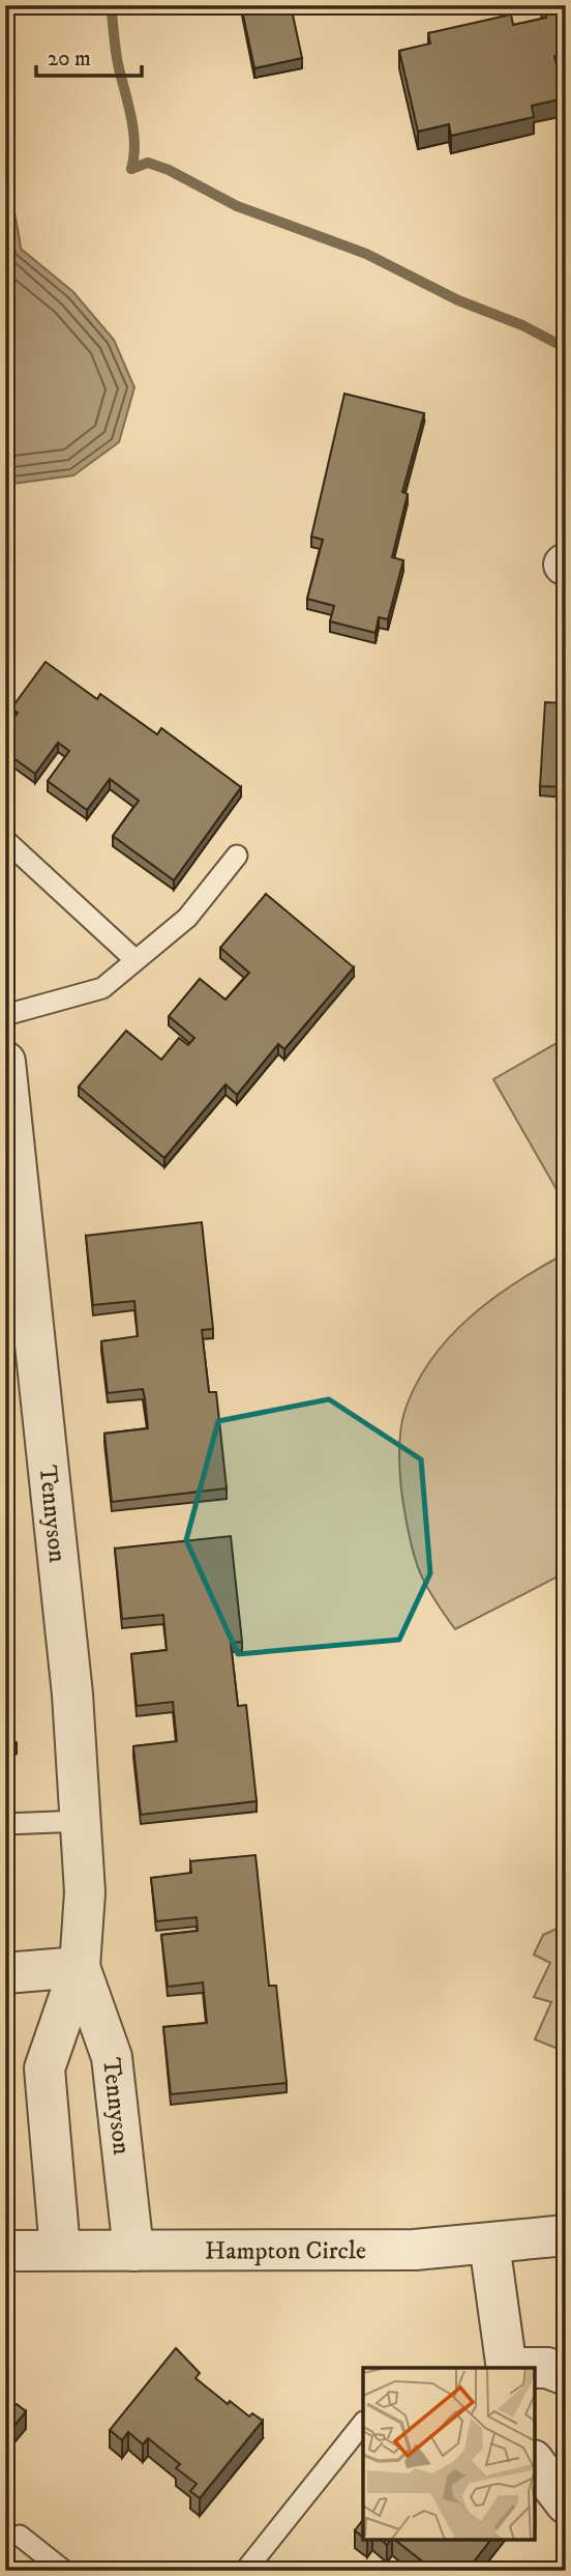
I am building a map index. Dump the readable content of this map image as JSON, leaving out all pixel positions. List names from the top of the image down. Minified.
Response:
{"streets":{"street":["Tennyson","Hampton Circle"]},"crossings":[["Tennyson","Hampton Circle"]],"scale_bar":"20 m"}
